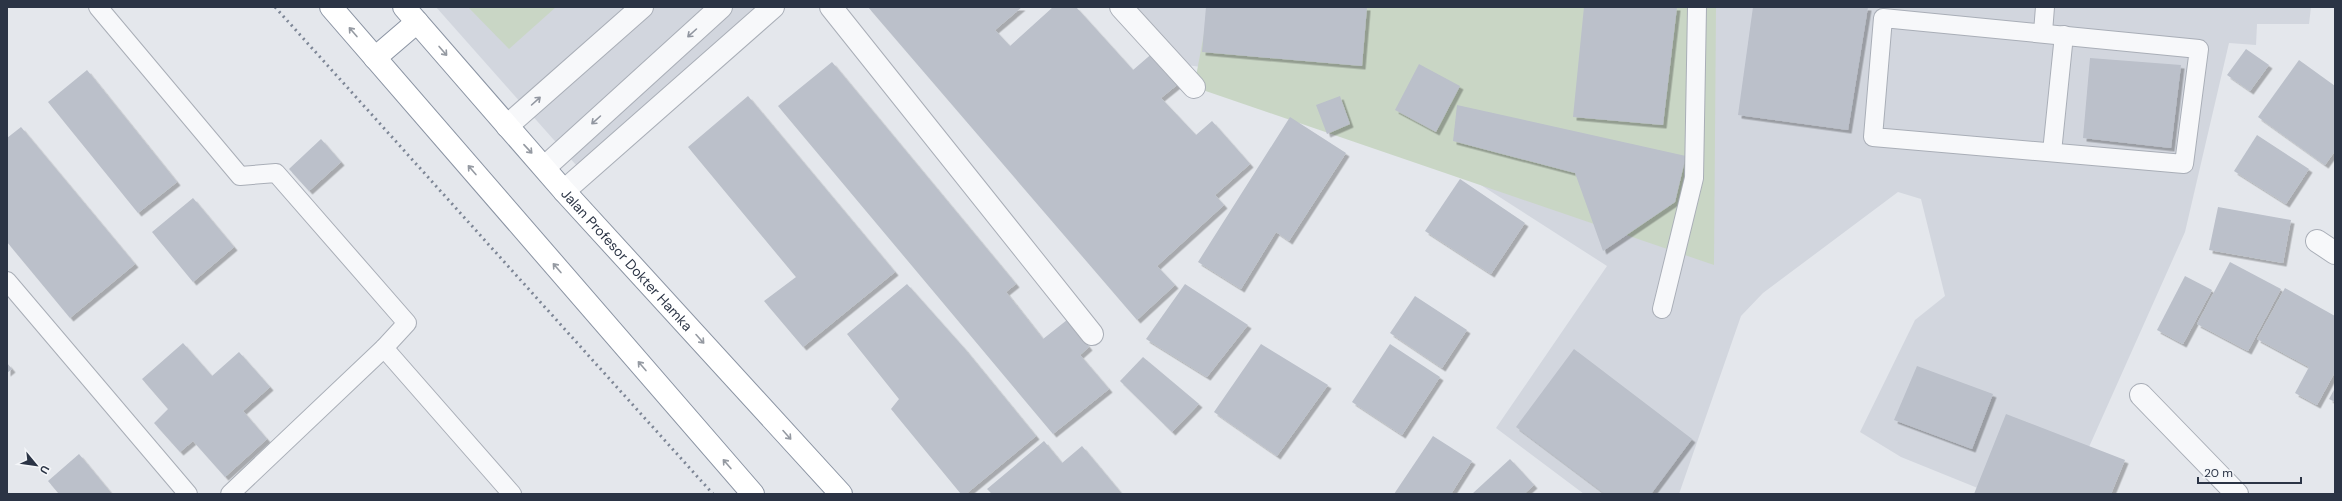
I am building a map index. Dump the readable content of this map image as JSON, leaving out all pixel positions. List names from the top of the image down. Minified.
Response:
{"streets":{"highway":["Jalan Profesor Dokter Hamka"]},"scale_bar":"20 m","north":"bottom right"}
